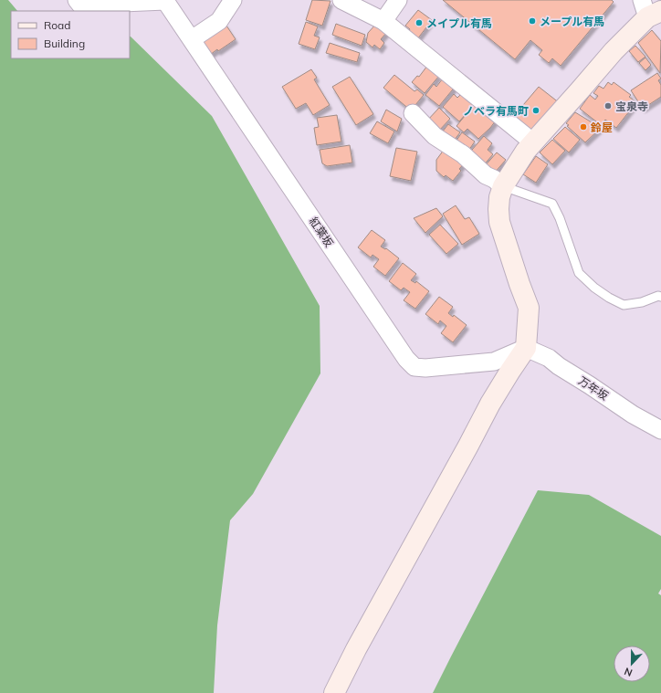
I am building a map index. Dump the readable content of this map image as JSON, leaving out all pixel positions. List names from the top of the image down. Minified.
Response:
{"streets":{"street":["紅葉坂","万年坂"]},"crossings":[["紅葉坂","万年坂"]],"places":["メープル有馬","メイプル有馬","宝泉寺","ノベラ有馬町","鈴屋"],"legend":["Road","Building"],"north":"bottom"}
